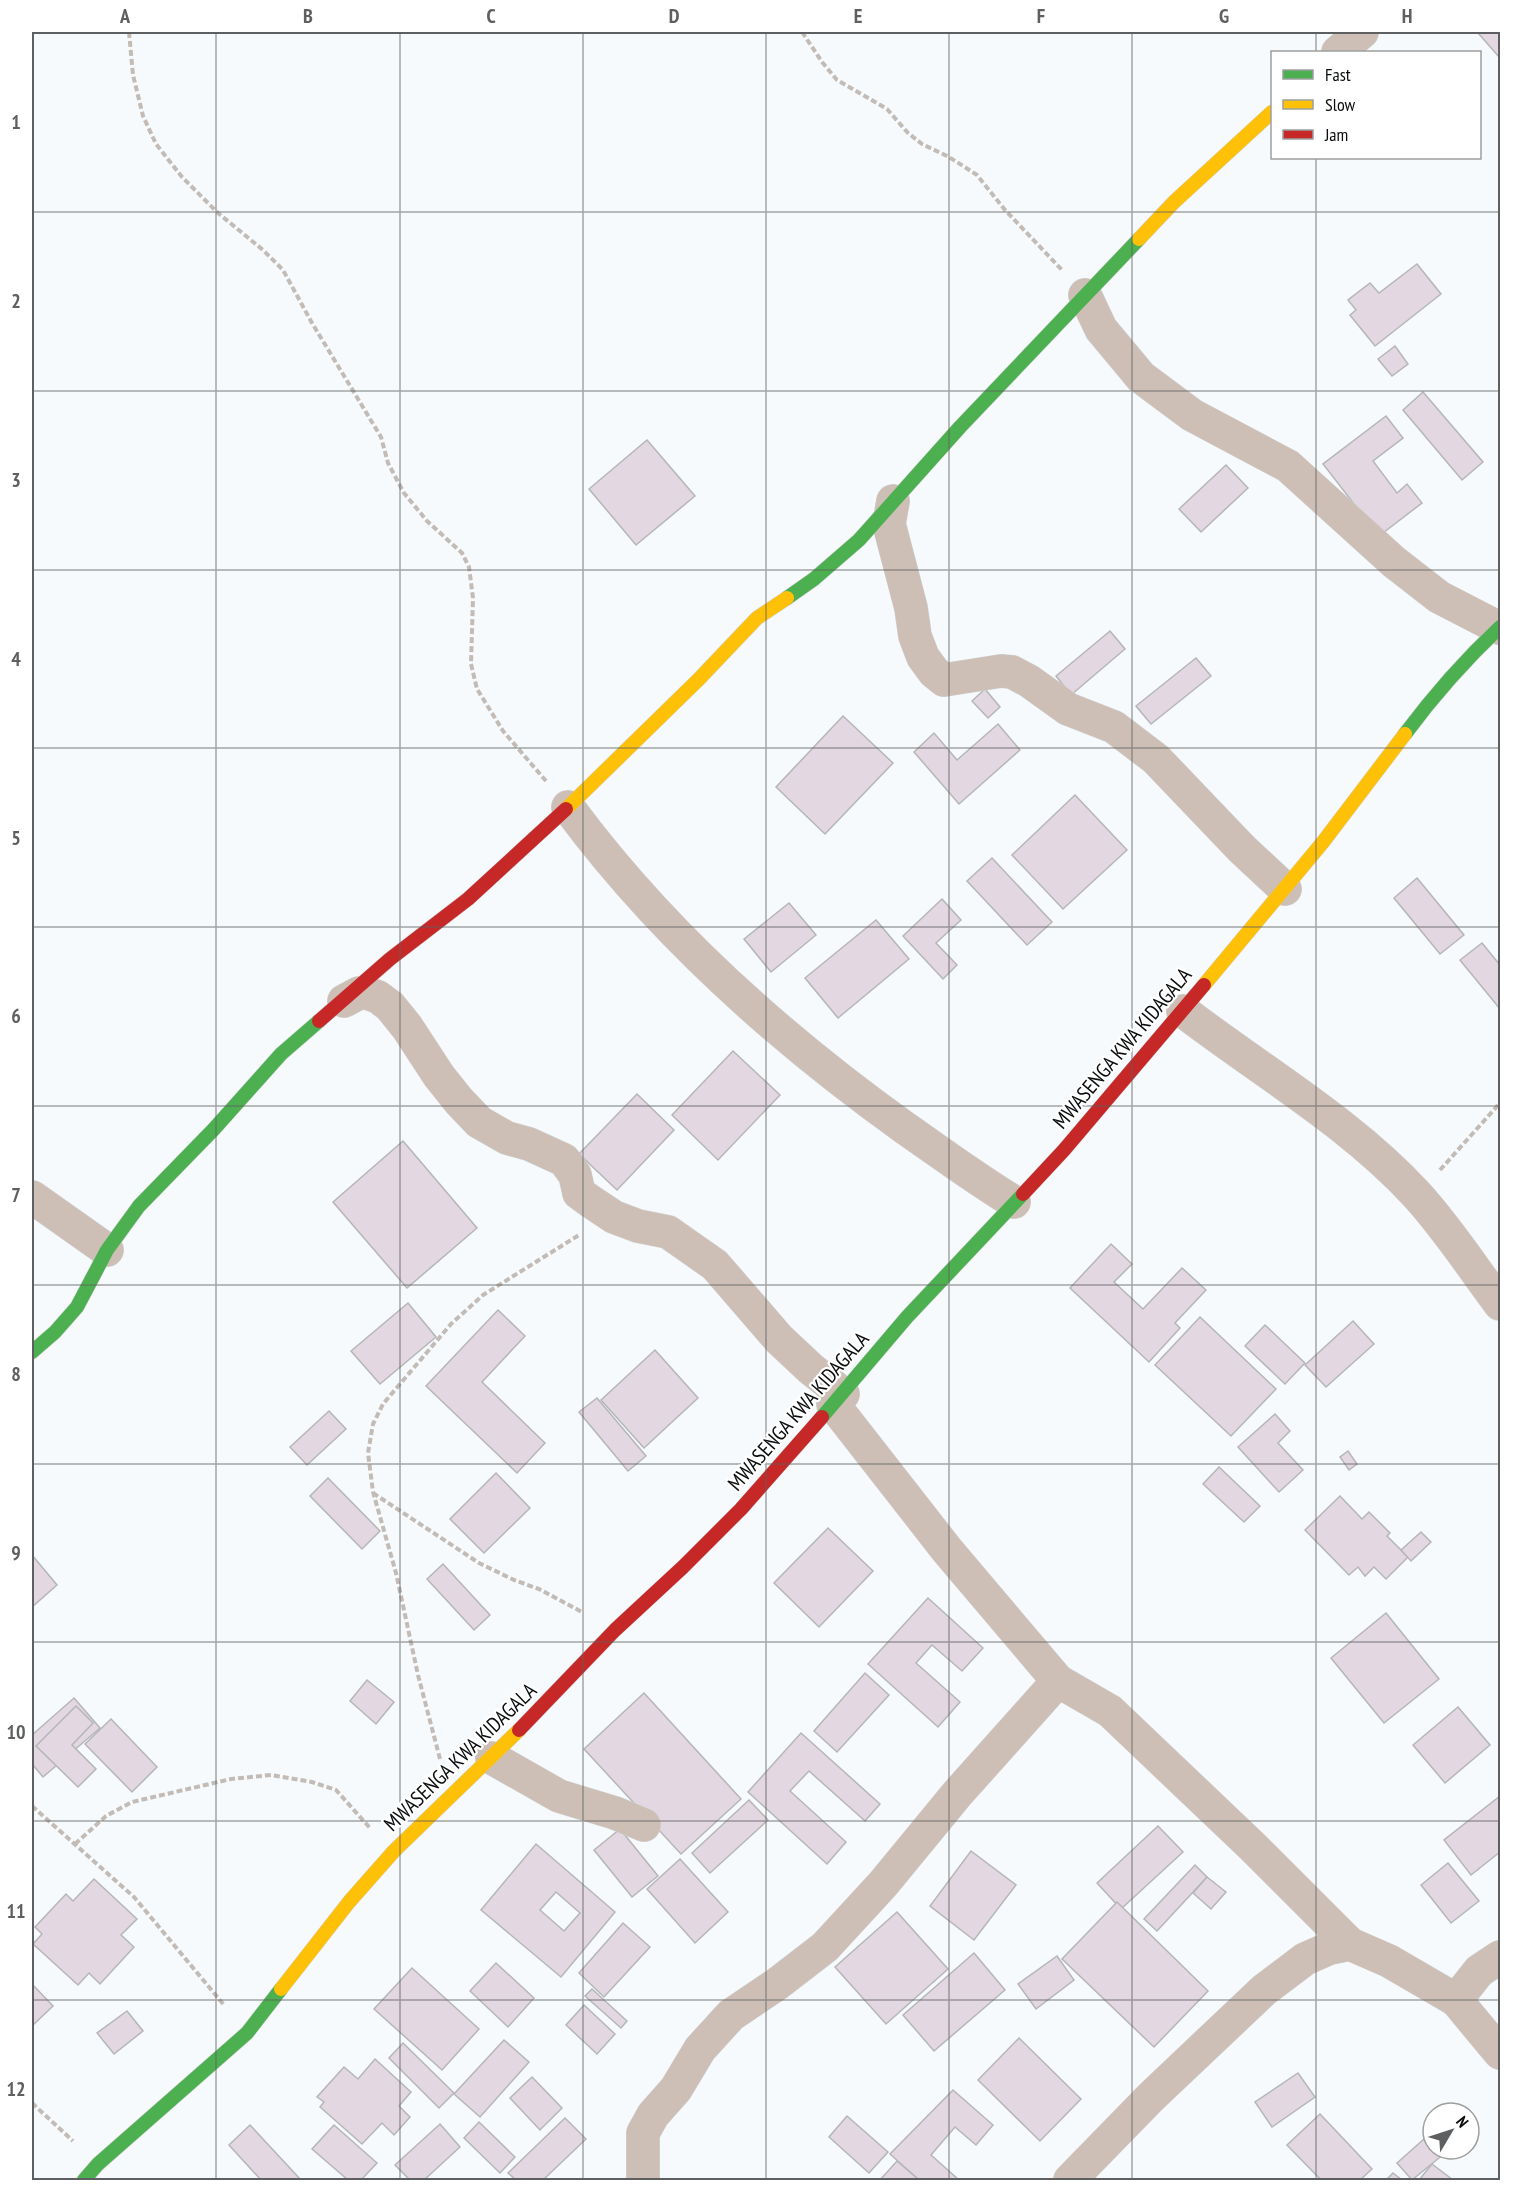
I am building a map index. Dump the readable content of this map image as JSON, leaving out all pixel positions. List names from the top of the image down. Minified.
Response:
{"streets":{"street":["MWASENGA KWA KIDAGALA"]},"legend":["Fast","Slow","Jam"],"north":"top right","grid":{"columns":["A","B","C","D","E","F","G","H"],"rows":["1","2","3","4","5","6","7","8","9","10","11","12"]}}
